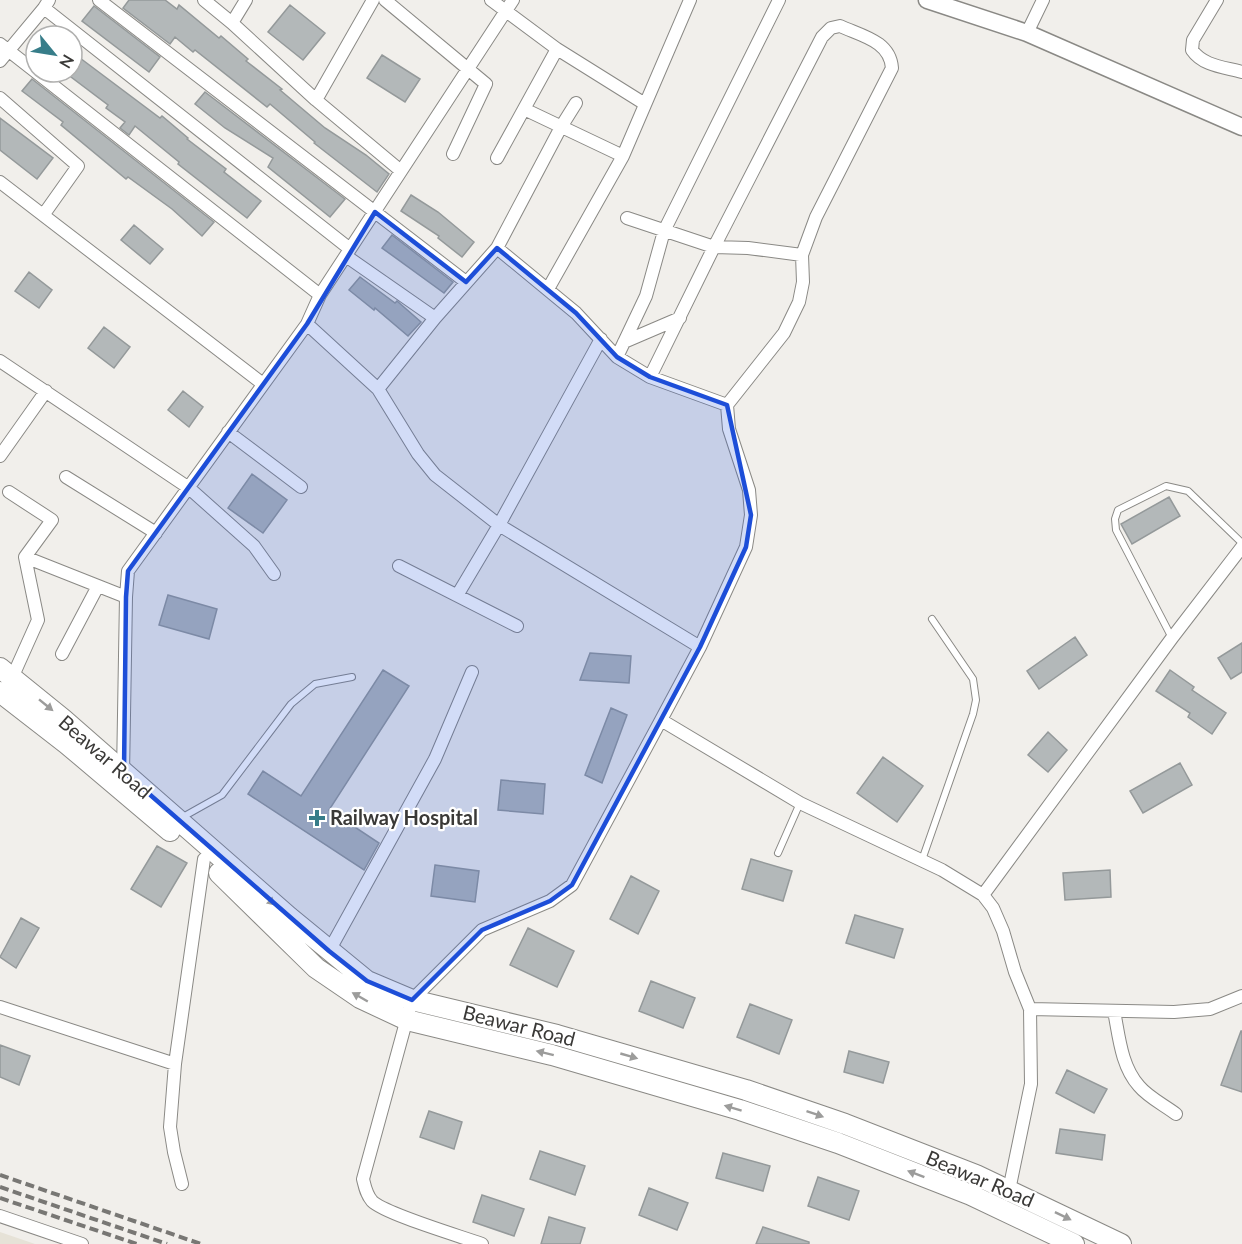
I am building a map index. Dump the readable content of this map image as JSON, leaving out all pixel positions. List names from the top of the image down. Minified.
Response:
{"streets":{"main road":["Beawar Road"]},"places":{"health":["Railway Hospital"]},"north":"bottom right"}
